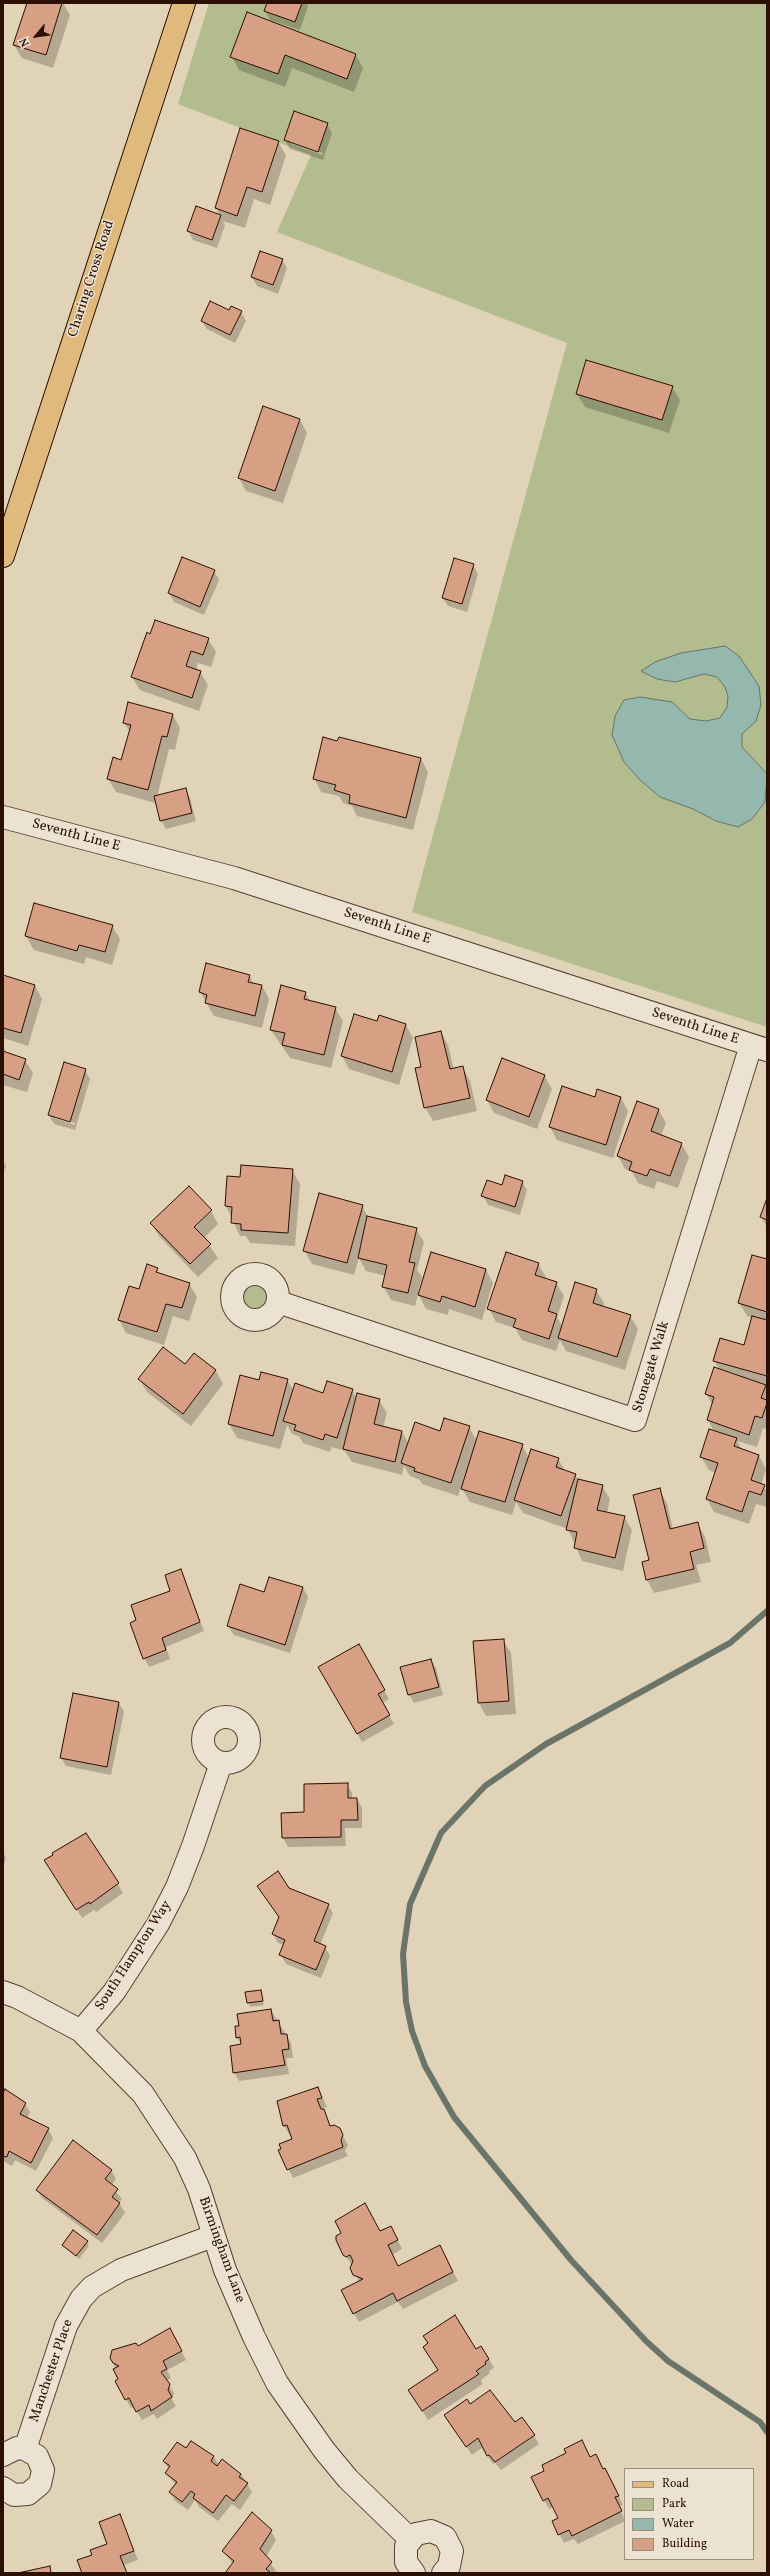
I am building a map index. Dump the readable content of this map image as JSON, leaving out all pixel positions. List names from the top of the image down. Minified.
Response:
{"streets":{"main road":["Charing Cross Road"],"street":["Seventh Line E","Stonegate Walk","South Hampton Way","Birmingham Lane","Manchester Place"]},"crossings":[["Seventh Line E","Stonegate Walk"],["South Hampton Way","Birmingham Lane"],["Birmingham Lane","Manchester Place"]],"legend":["Road","Park","Water","Building"],"north":"bottom left"}
